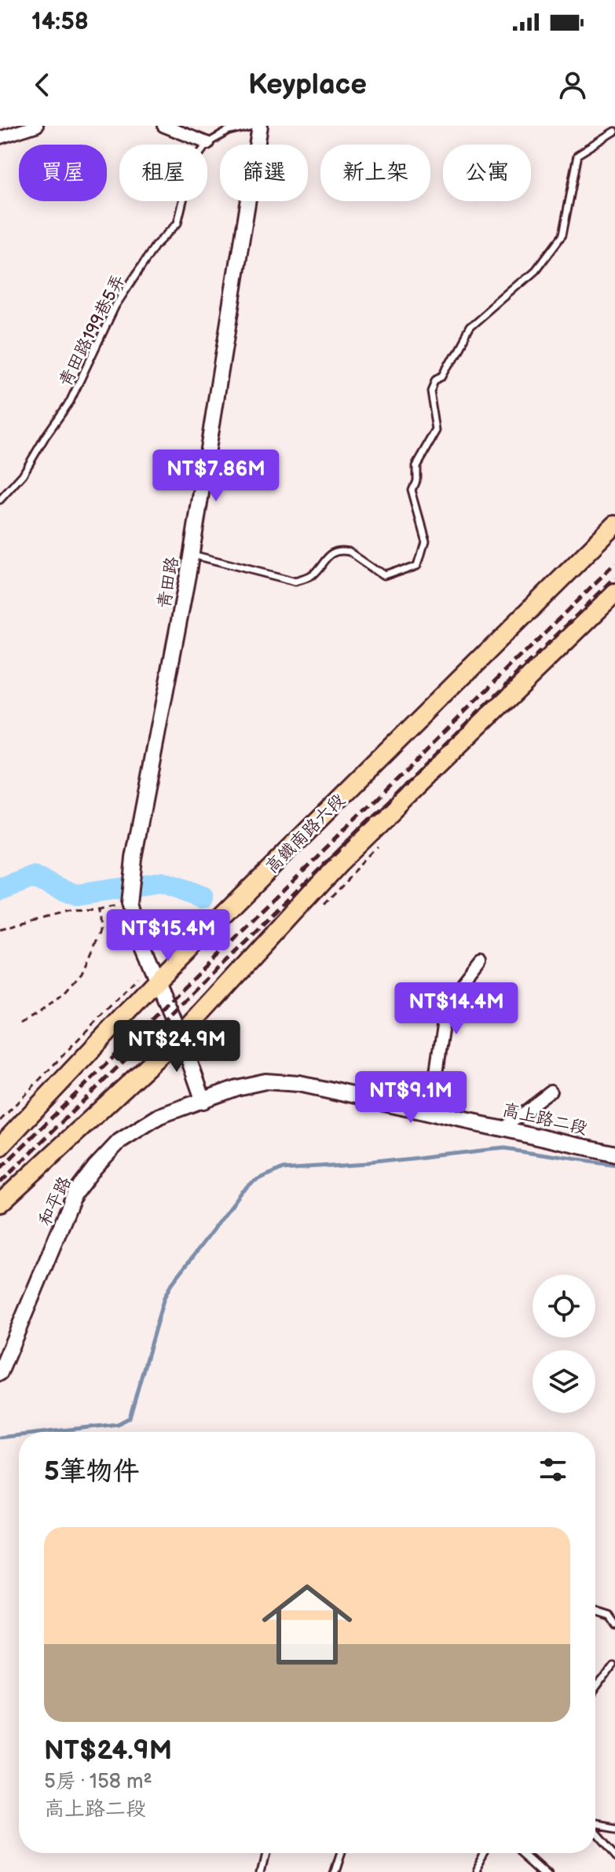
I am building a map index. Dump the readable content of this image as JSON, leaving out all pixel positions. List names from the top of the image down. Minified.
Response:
{"streets":{"main road":["高鐵南路六段"],"street":["青田路","高上路二段","和平路"],"lane":["青田路199巷5弄"]},"crossings":[["青田路","高鐵南路六段"],["高上路二段","和平路"]],"page":{"status":"14:58","header":"Keyplace","chip":["買屋","租屋","篩選","新上架","公寓"],"price":["NT$7.86M","NT$15.4M","NT$14.4M","NT$24.9M","NT$9.1M"],"heading":"5筆物件","list":[{"name":"NT$24.9M","note":"5房 · 158 m² · 高上路二段"}]}}
